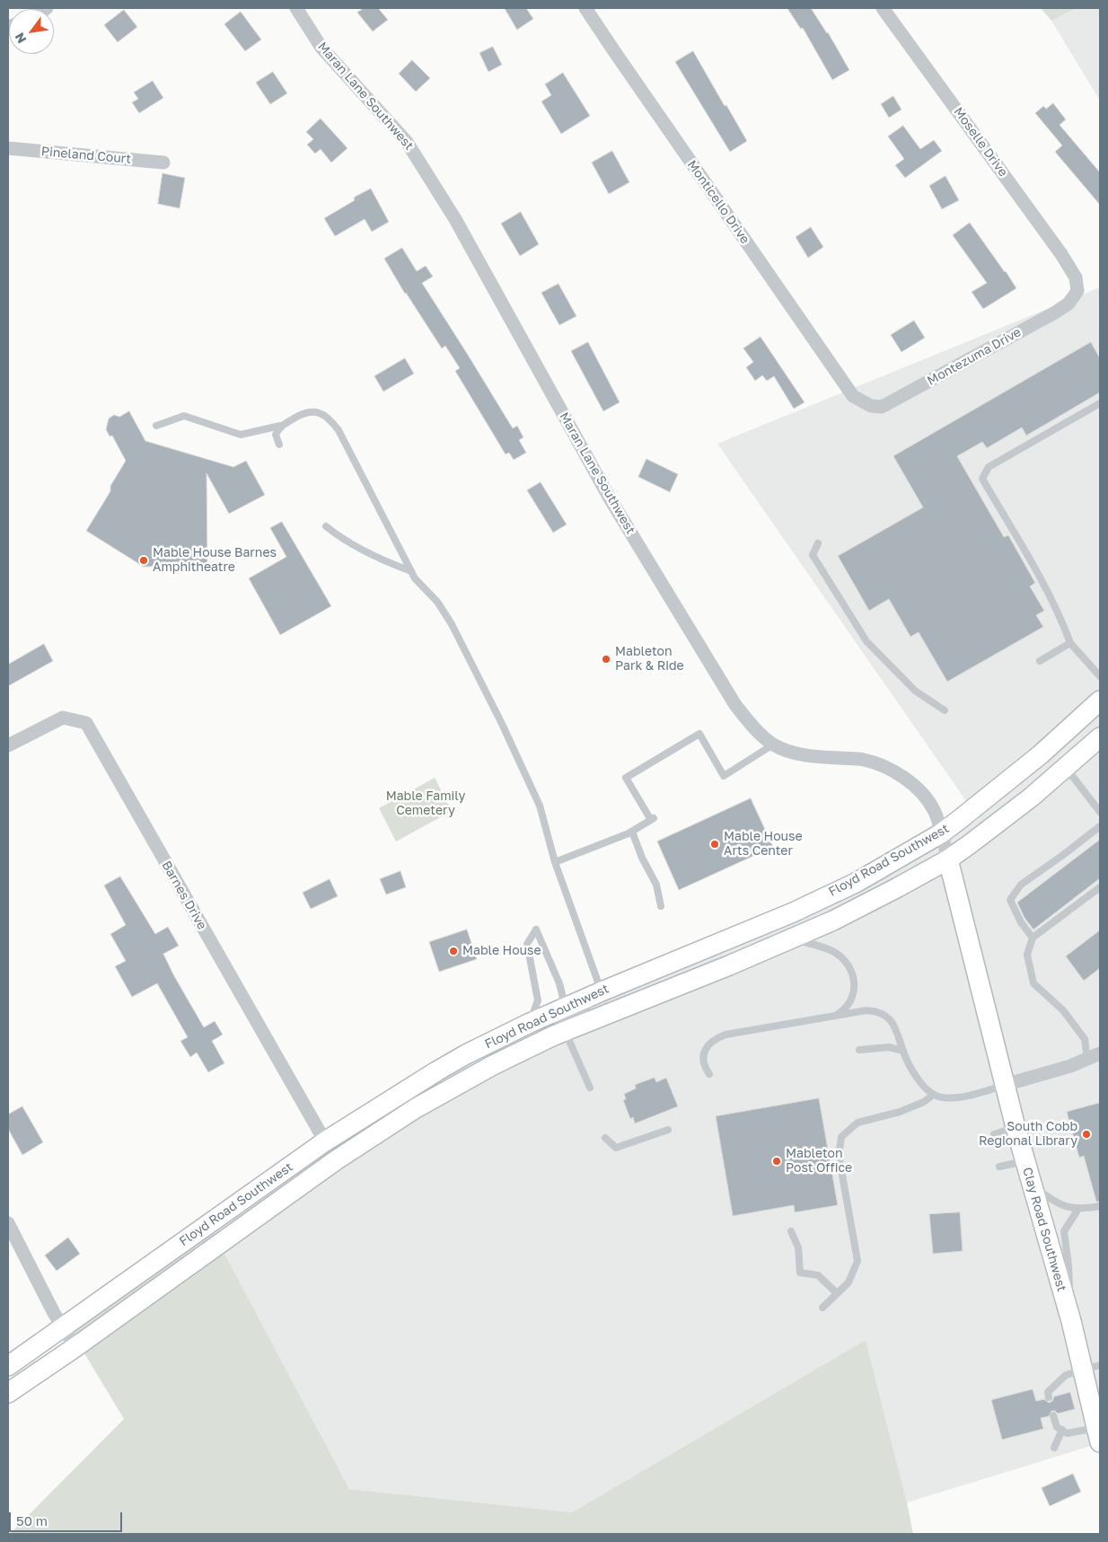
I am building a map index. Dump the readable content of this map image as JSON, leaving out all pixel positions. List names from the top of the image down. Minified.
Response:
{"streets":{"main road":["Floyd Road Southwest","Clay Road Southwest"],"street":["Maran Lane Southwest","Moselle Drive","Pineland Court","Monticello Drive","Montezuma Drive","Barnes Drive"]},"crossings":[["Maran Lane Southwest","Floyd Road Southwest"],["Maran Lane Southwest","Clay Road Southwest"],["Moselle Drive","Montezuma Drive"],["Monticello Drive","Montezuma Drive"],["Floyd Road Southwest","Barnes Drive"],["Floyd Road Southwest","Clay Road Southwest"]],"parks":["Mable Family Cemetery"],"places":["Mable House Barnes Amphitheatre","Mableton Park & Ride","Mable House Arts Center","Mable House","South Cobb Regional Library","Mableton Post Office"],"scale_bar":"50 m","north":"bottom left"}
